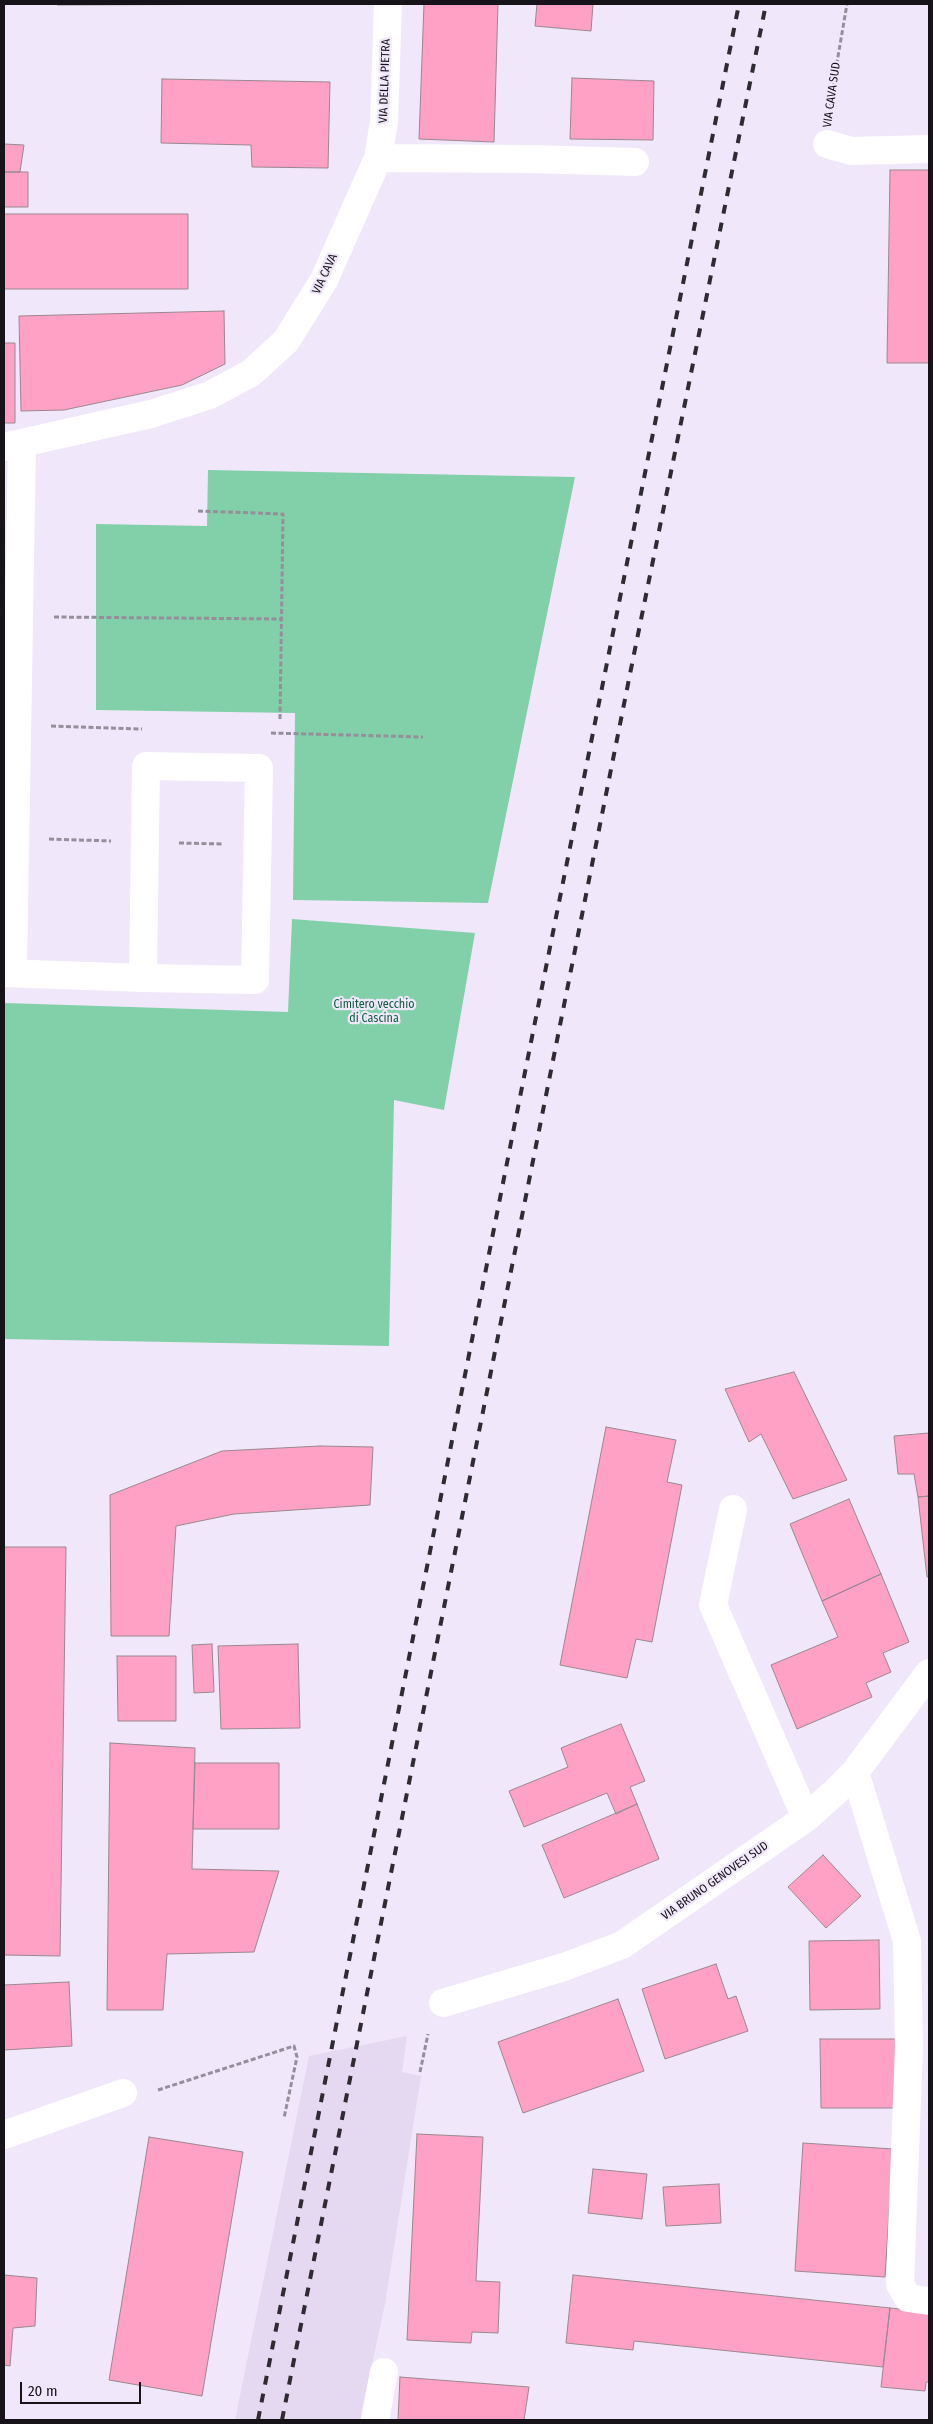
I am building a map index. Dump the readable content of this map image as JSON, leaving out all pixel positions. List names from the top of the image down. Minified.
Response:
{"streets":{"street":["VIA DELLA PIETRA","VIA CAVA SUD","VIA CAVA","VIA BRUNO GENOVESI SUD"]},"crossings":[["VIA DELLA PIETRA","VIA CAVA"]],"parks":["Cimitero vecchio di Cascina"],"scale_bar":"20 m"}
